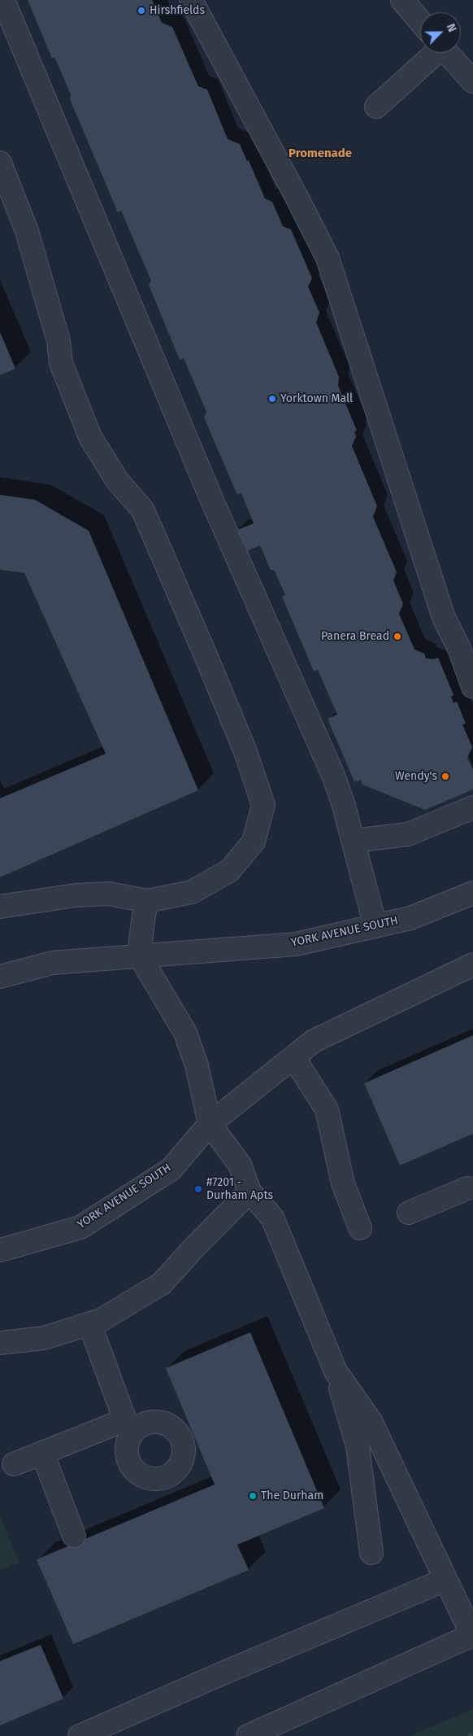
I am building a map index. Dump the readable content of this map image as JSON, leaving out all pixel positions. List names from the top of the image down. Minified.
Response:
{"streets":{"street":["YORK AVENUE SOUTH"]},"districts":["Promenade"],"places":["Hirshfields","Yorktown Mall","Panera Bread","Wendy's","#7201 - Durham Apts","The Durham"],"north":"top right"}
